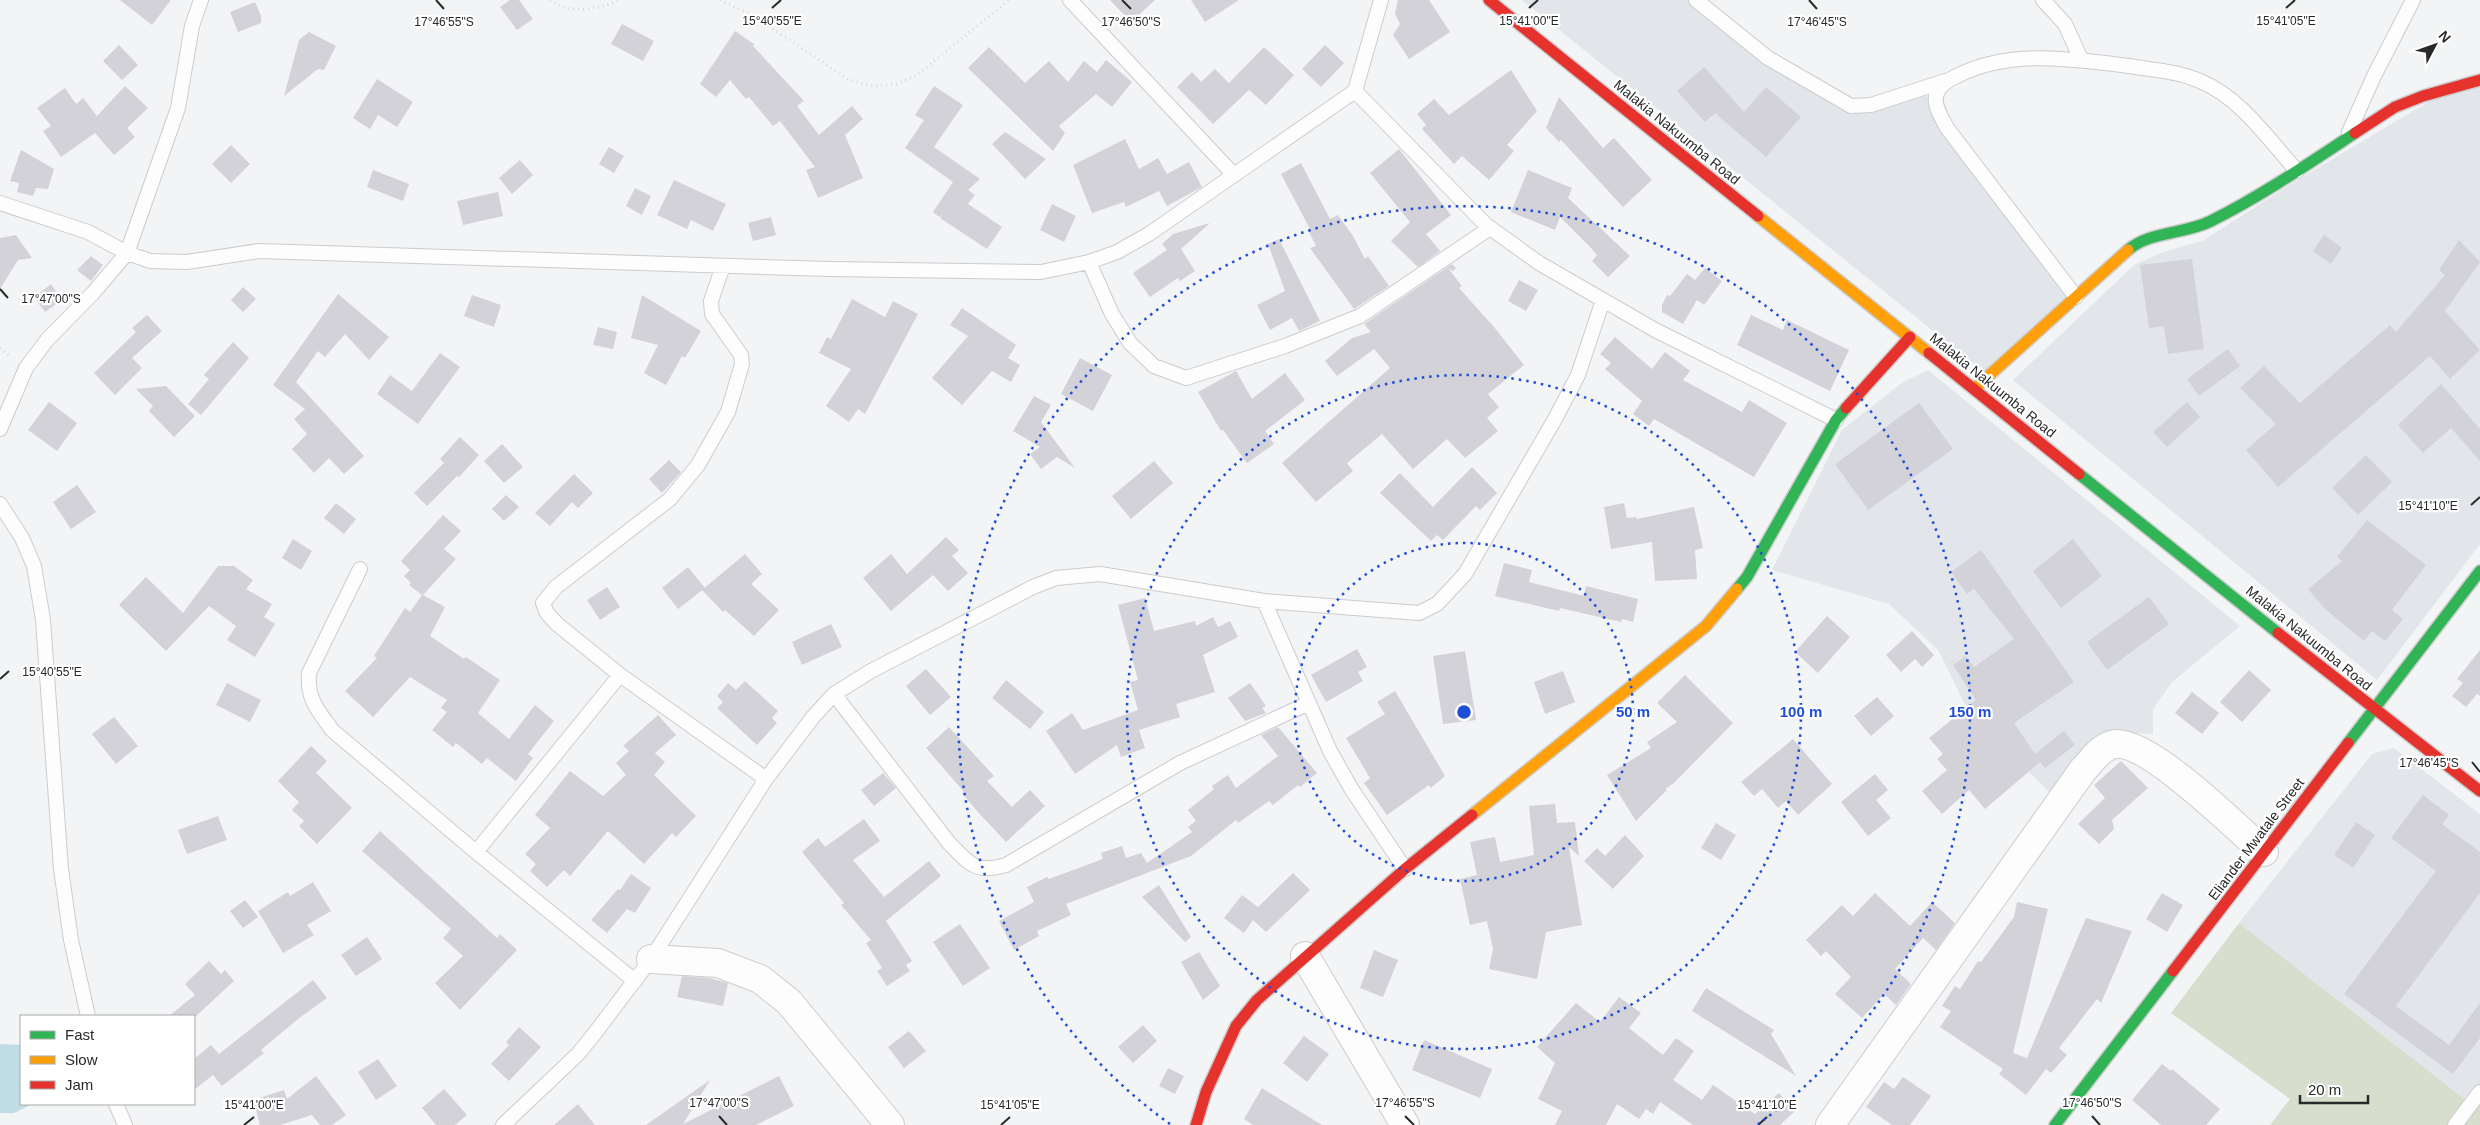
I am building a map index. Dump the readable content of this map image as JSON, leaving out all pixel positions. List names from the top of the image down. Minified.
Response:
{"streets":{"street":["Malakia Nakuumba Road","Eliander Mwatale Street"]},"crossings":[["Malakia Nakuumba Road","Eliander Mwatale Street"]],"legend":["Fast","Slow","Jam"],"scale_bar":"20 m","north":"top right","coordinates":["15°40'55\"E","15°41'00\"E","15°41'05\"E","17°46'45\"S","17°46'55\"S","17°46'50\"S","17°47'00\"S","15°41'10\"E"],"rings":["50 m","100 m","150 m"]}
